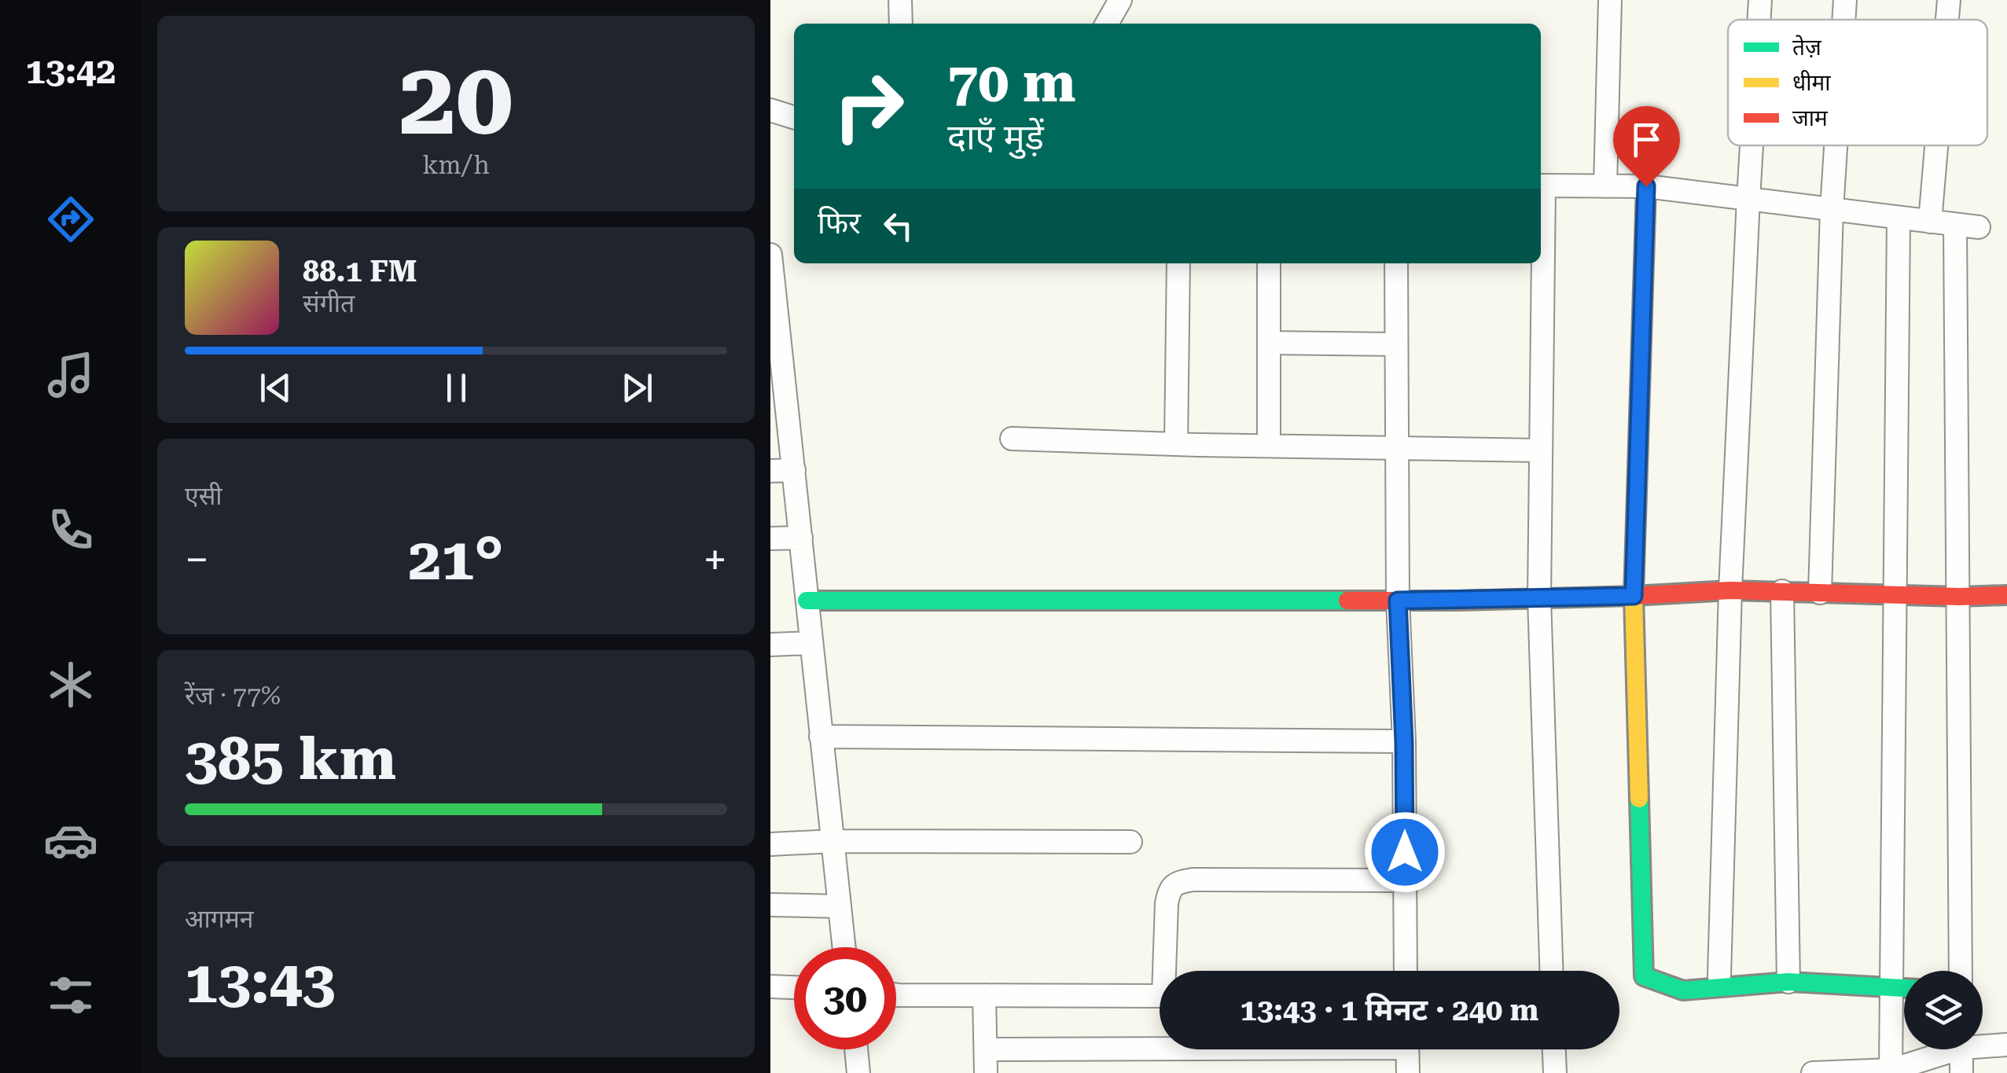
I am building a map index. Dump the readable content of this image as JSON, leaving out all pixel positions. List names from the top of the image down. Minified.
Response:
{"legend":["तेज़","धीमा","जाम"],"page":{"tabs":"13:42","tile":[["20","km/h"],"एसी",["रेंज · 77%","385 km"],["आगमन","13:43"]],"turn":["70 m","दाएँ मुड़ें"],"then":"फिर","song":["88.1 FM","संगीत"],"heat":["−","21°","+"],"limit":"30","trip":"13:43 · 1 मिनट · 240 m"}}
